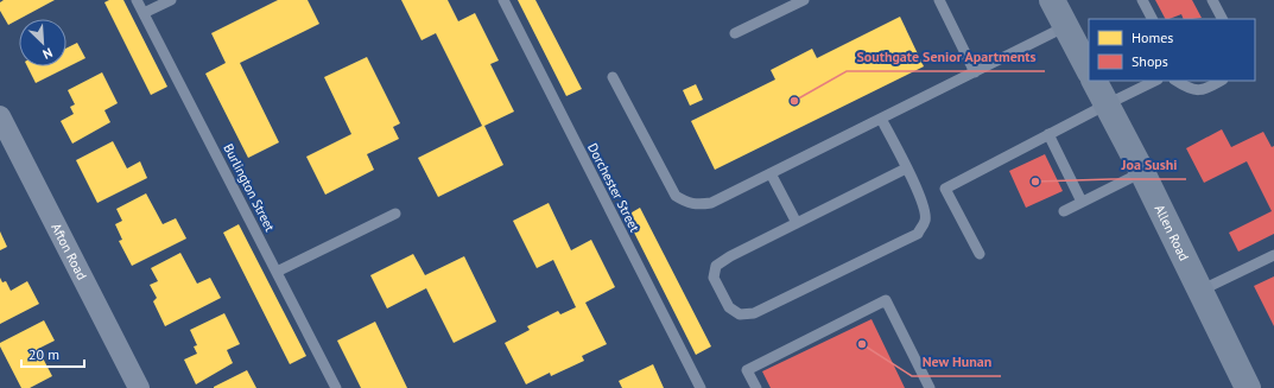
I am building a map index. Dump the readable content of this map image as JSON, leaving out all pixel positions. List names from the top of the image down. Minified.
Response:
{"streets":{"main road":["Allen Road"],"street":["Afton Road"],"lane":["Burlington Street","Dorchester Street"]},"places":["Southgate Senior Apartments","Joa Sushi","New Hunan"],"legend":["Homes","Shops"],"scale_bar":"20 m","north":"bottom right"}
